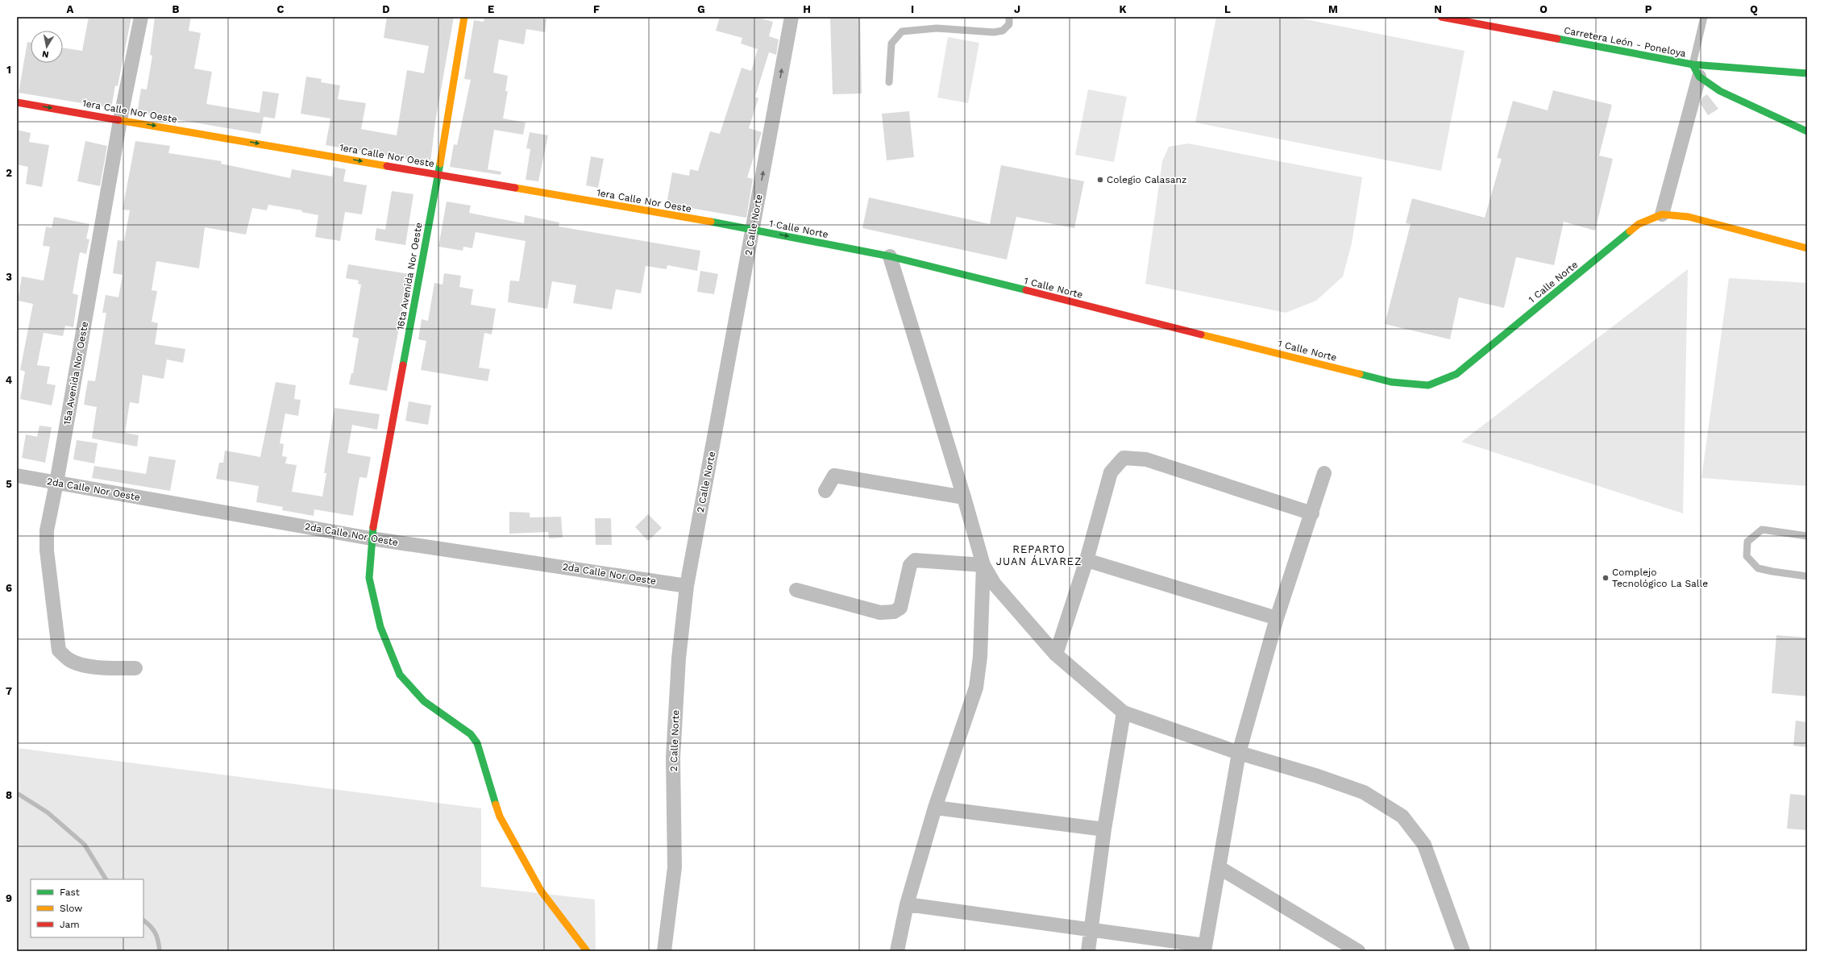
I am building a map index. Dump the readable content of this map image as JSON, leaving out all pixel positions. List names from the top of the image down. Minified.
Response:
{"streets":{"street":["Carretera León - Poneloya","1era Calle Nor Oeste","2 Calle Norte","1 Calle Norte","16ta Avenida Nor Oeste","15a Avenida Nor Oeste","2da Calle Nor Oeste"]},"crossings":[["1era Calle Nor Oeste","2 Calle Norte"],["1era Calle Nor Oeste","1 Calle Norte"],["1era Calle Nor Oeste","16ta Avenida Nor Oeste"],["1era Calle Nor Oeste","15a Avenida Nor Oeste"],["2 Calle Norte","1 Calle Norte"],["2 Calle Norte","2da Calle Nor Oeste"],["16ta Avenida Nor Oeste","2da Calle Nor Oeste"],["15a Avenida Nor Oeste","2da Calle Nor Oeste"]],"one_way":["1era Calle Nor Oeste"],"districts":["REPARTO JUAN ÁLVAREZ"],"places":["Colegio Calasanz","Complejo Tecnológico La Salle"],"legend":["Fast","Slow","Jam"],"north":"bottom","grid":{"columns":["A","B","C","D","E","F","G","H","I","J","K","L","M","N","O","P","Q"],"rows":["1","2","3","4","5","6","7","8","9"]}}
